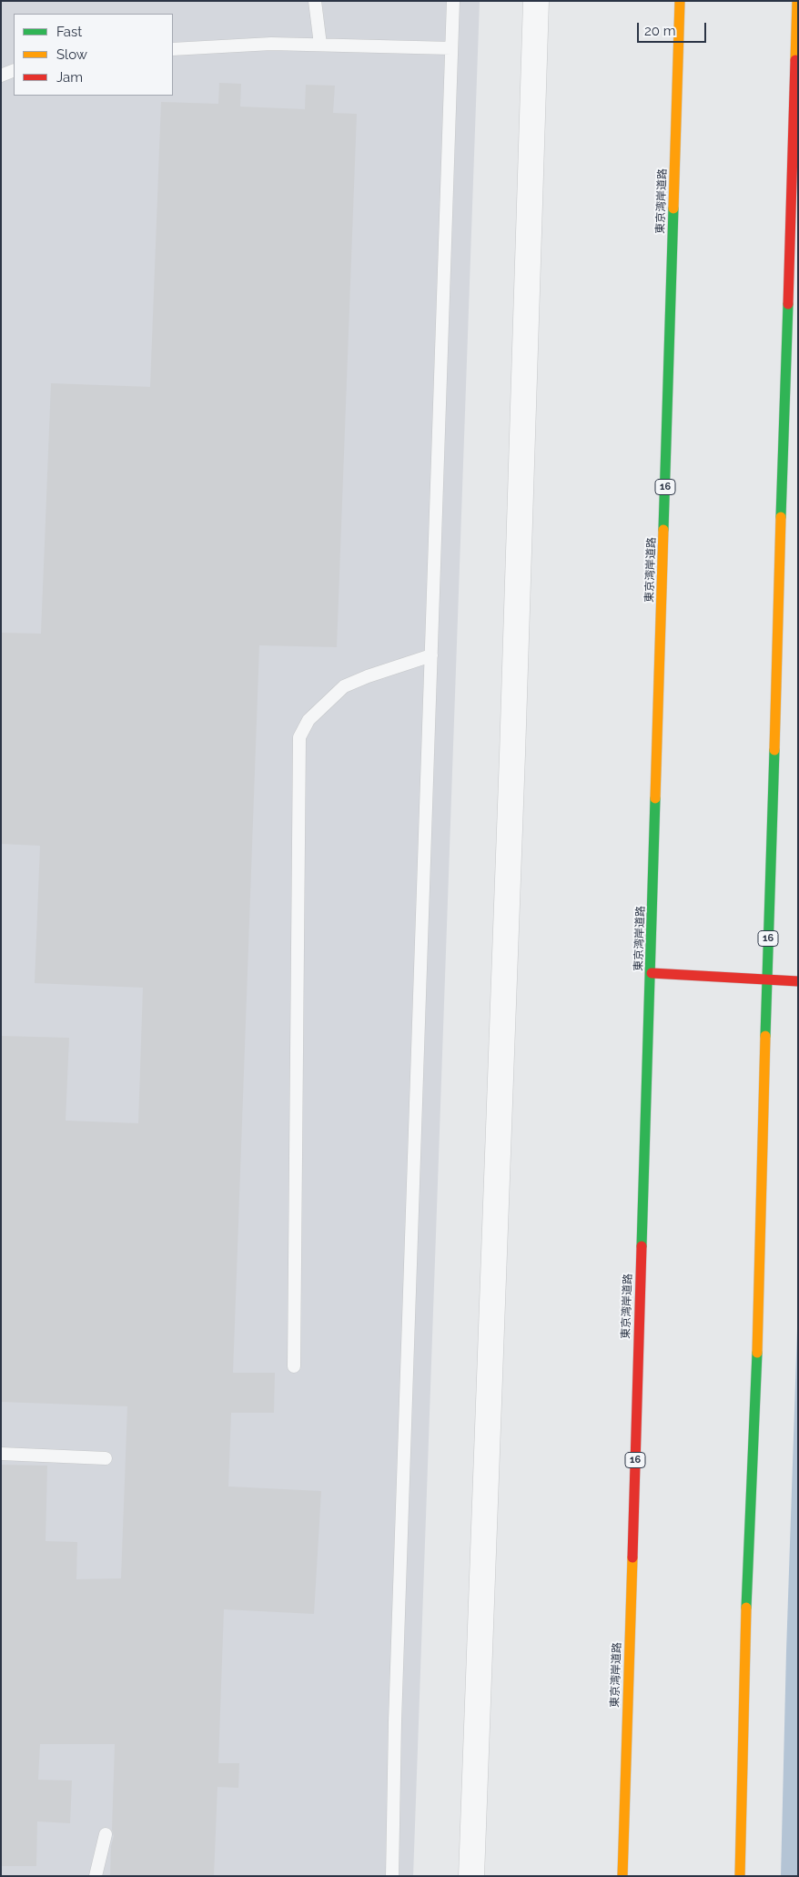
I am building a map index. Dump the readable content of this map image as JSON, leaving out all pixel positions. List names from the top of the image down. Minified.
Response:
{"streets":{"main road":["東京湾岸道路","16"]},"legend":["Fast","Slow","Jam"],"scale_bar":"20 m"}
